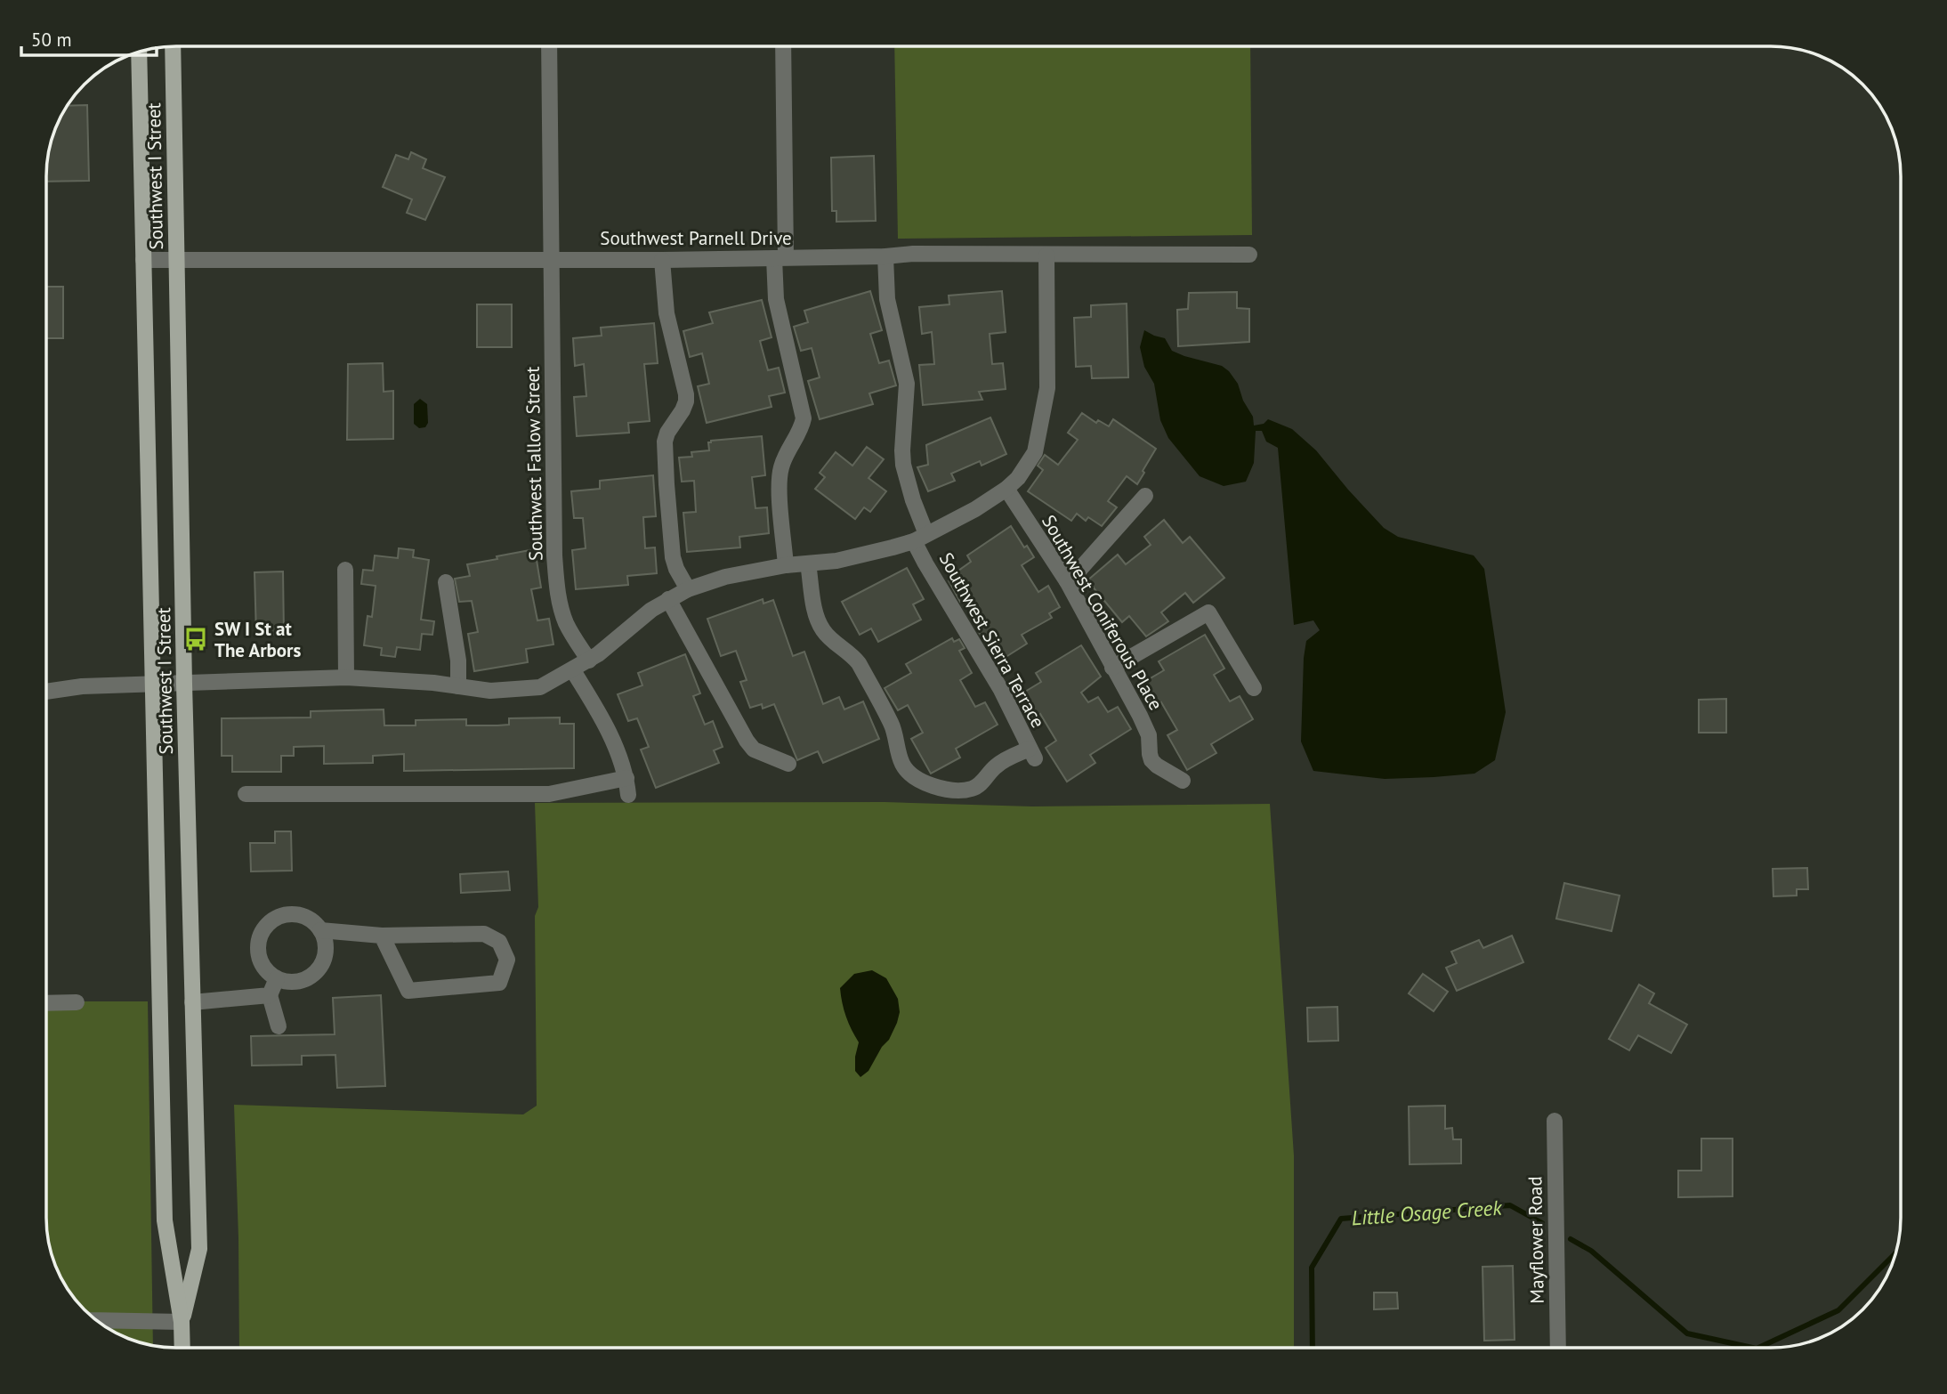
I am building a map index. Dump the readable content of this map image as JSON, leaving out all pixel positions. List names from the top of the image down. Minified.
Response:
{"streets":{"main road":["Southwest I Street"],"street":["Southwest Parnell Drive","Southwest Fallow Street","Southwest Coniferous Place","Southwest Sierra Terrace","Mayflower Road"]},"crossings":[["Southwest I Street","Southwest Parnell Drive"],["Southwest Parnell Drive","Southwest Fallow Street"],["Southwest Parnell Drive","Southwest Sierra Terrace"]],"water":["Little Osage Creek"],"places":{"bus stop":["SW I St at The Arbors"]},"scale_bar":"50 m"}
